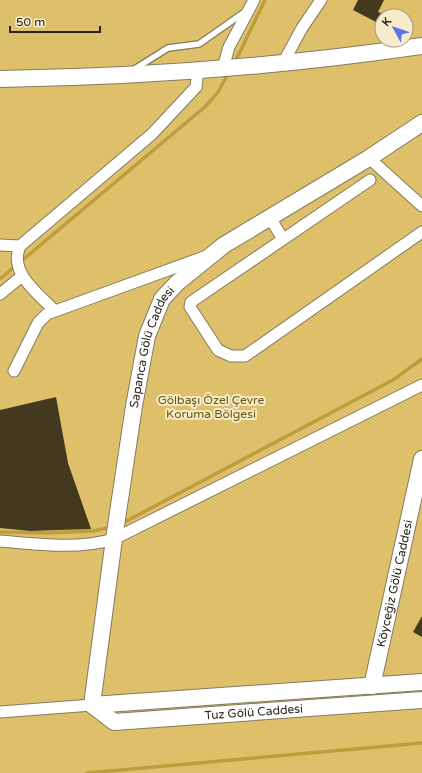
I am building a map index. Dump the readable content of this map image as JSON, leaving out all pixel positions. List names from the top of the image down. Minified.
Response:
{"streets":{"street":["Sapanca Gölü Caddesi","Köyceğiz Gölü Caddesi","Tuz Gölü Caddesi"]},"crossings":[["Sapanca Gölü Caddesi","Tuz Gölü Caddesi"],["Köyceğiz Gölü Caddesi","Tuz Gölü Caddesi"]],"parks":["Gölbaşı Özel Çevre Koruma Bölgesi"],"scale_bar":"50 m","north":"top left"}
